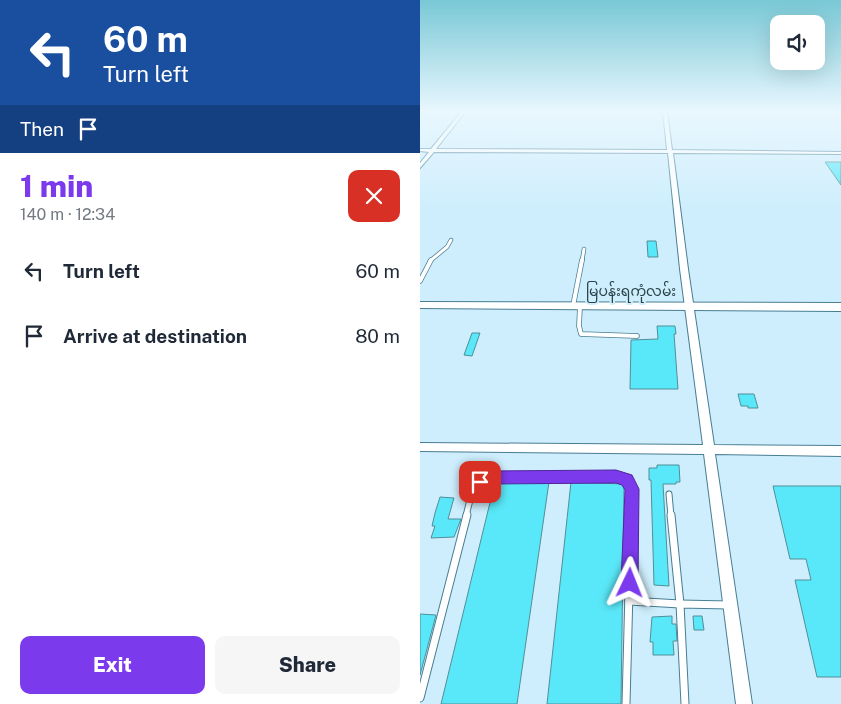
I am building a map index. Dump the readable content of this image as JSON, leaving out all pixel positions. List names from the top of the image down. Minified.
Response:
{"streets":{"street":["မြပန်းရကုံလမ်း"]},"page":{"turn":["60 m","Turn left"],"then":"Then","heading":["1 min","140 m · 12:34"],"list":[{"name":"Turn left","value":"60 m"},{"name":"Arrive at destination","value":"80 m"}],"buttons":["Exit","Share"]}}
